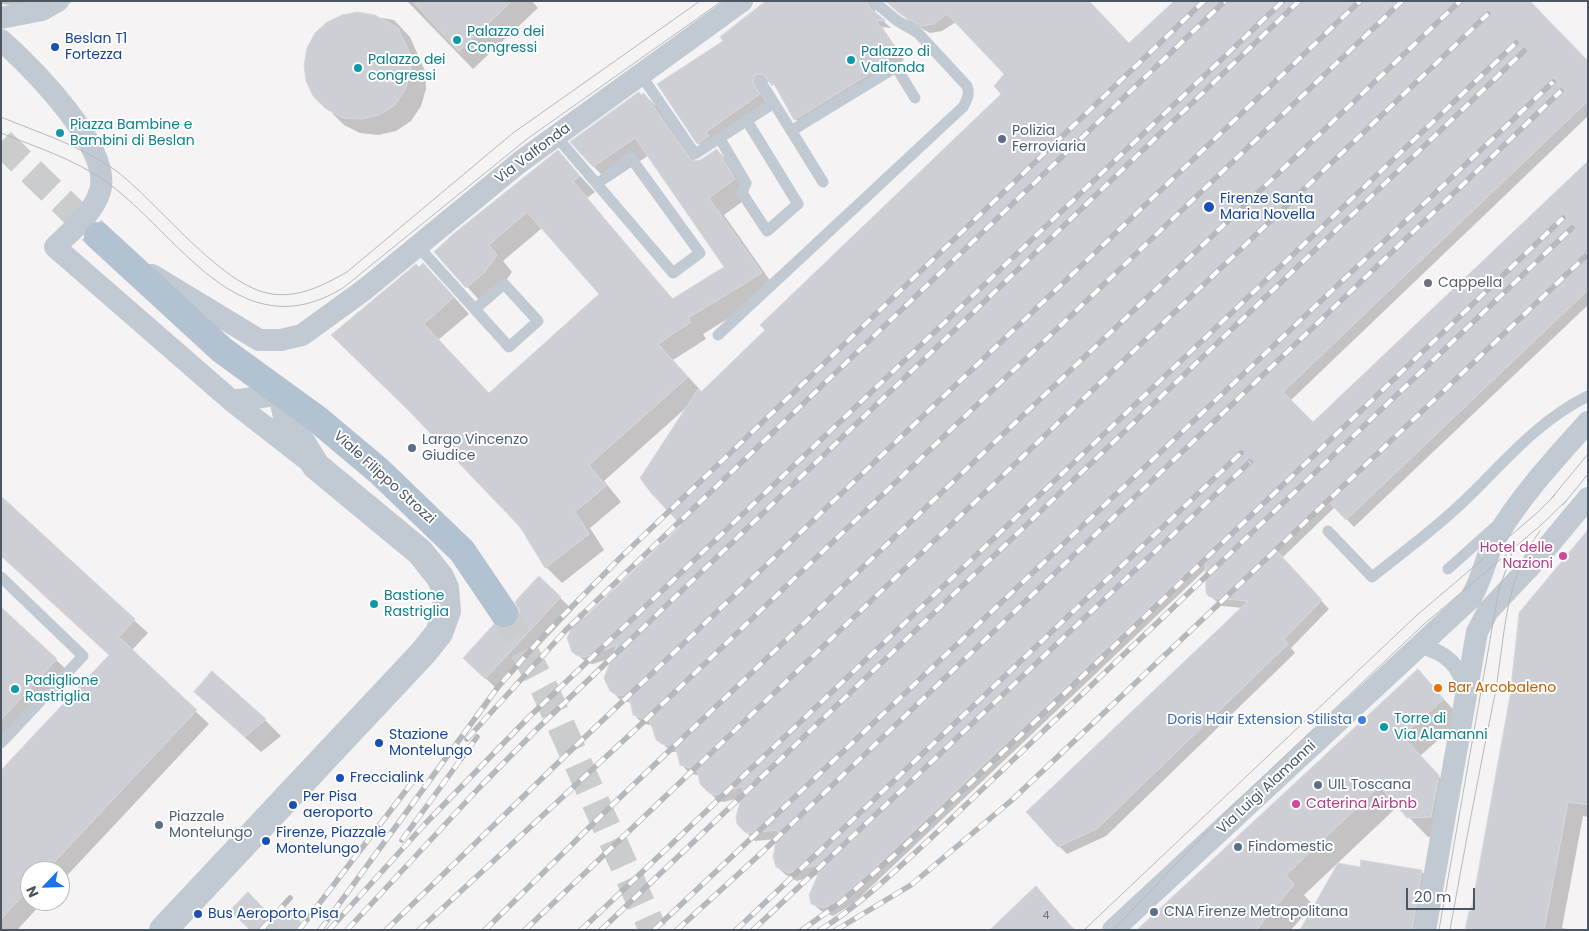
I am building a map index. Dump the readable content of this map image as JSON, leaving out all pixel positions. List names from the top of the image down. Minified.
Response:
{"streets":{"main road":["Viale Filippo Strozzi"],"street":["Via Valfonda","Via Luigi Alamanni"]},"crossings":[["Via Valfonda","Viale Filippo Strozzi"]],"places":["Palazzo dei Congressi","Beslan T1 Fortezza","Palazzo di Valfonda","Palazzo dei congressi","Piazza Bambine e Bambini di Beslan","Polizia Ferroviaria","Firenze Santa Maria Novella","Cappella","Largo Vincenzo Giudice","Hotel delle Nazioni","Bastione Rastriglia","Bar Arcobaleno","Padiglione Rastriglia","Doris Hair Extension Stilista","Torre di Via Alamanni","Stazione Montelungo","Freccialink","UIL Toscana","Caterina Airbnb","Per Pisa aeroporto","Piazzale Montelungo","Firenze, Piazzale Montelungo","Findomestic","CNA Firenze Metropolitana","Bus Aeroporto Pisa"],"house_numbers":["4"],"scale_bar":"20 m","north":"bottom left"}
